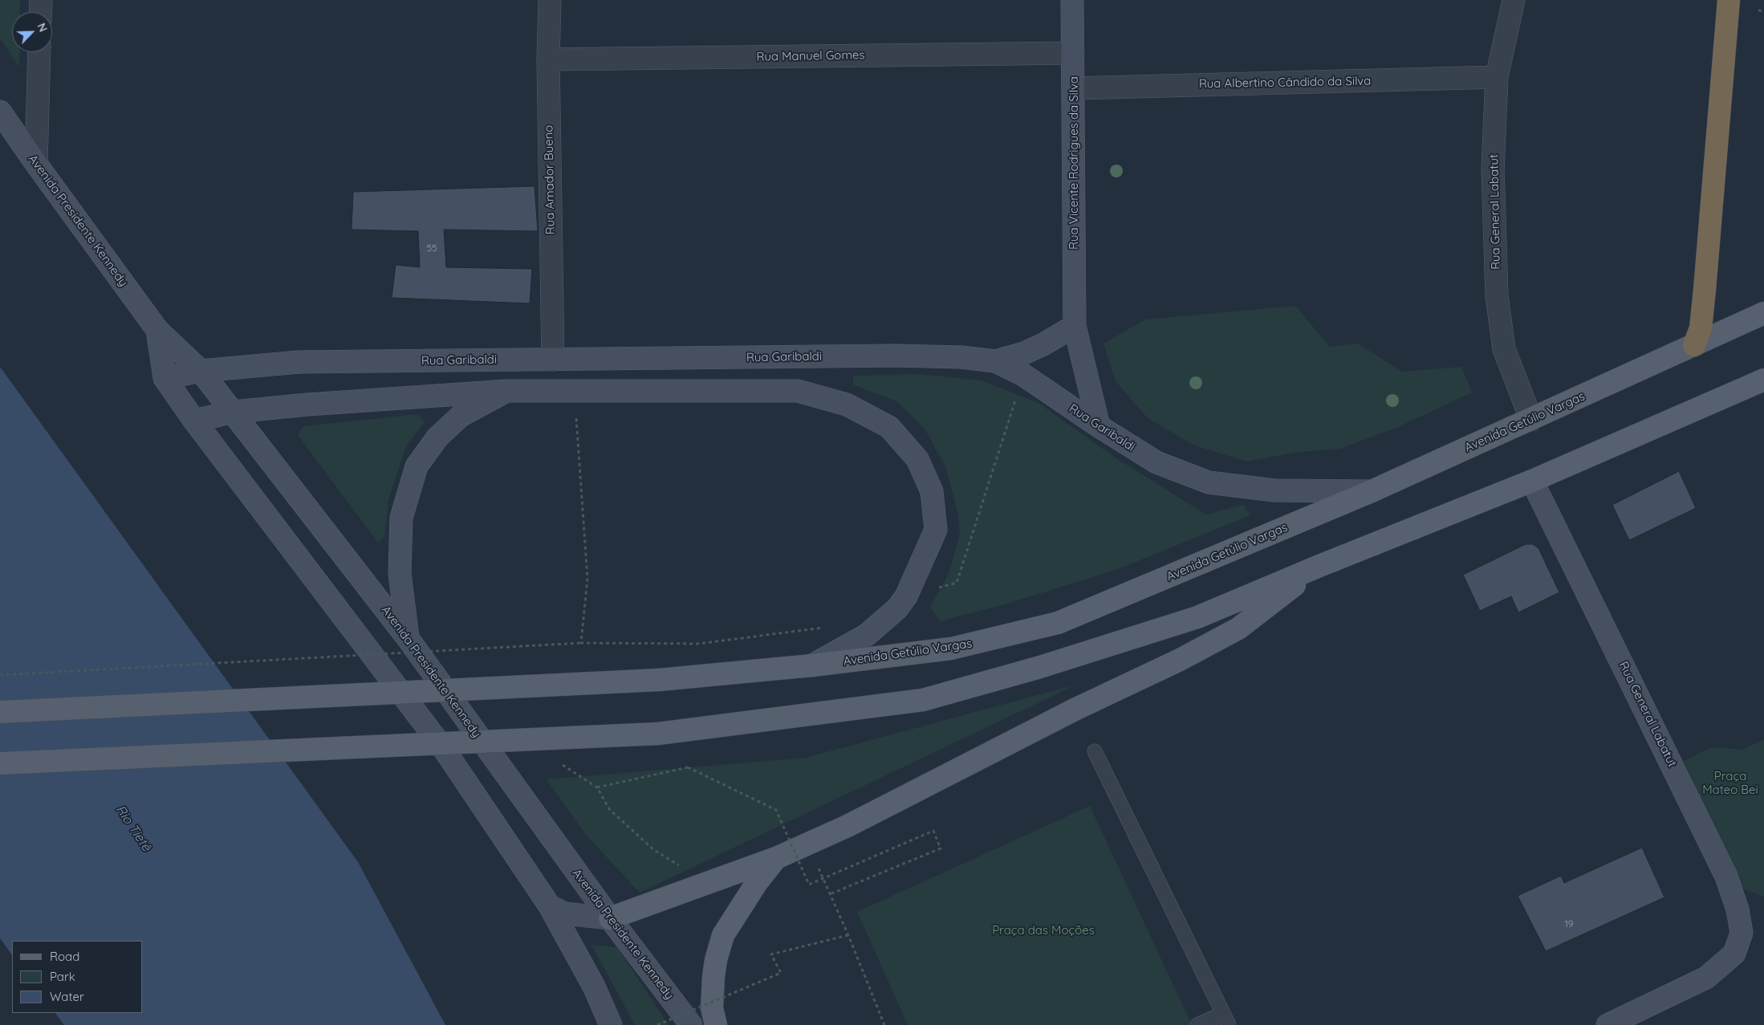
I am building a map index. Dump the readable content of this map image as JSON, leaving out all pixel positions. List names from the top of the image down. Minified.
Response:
{"streets":{"main road":["Rua Vicente Rodrigues da Silva","Rua General Labatut","Avenida Presidente Kennedy","Rua Garibaldi","Avenida Getúlio Vargas"],"street":["Rua Manuel Gomes","Rua Albertino Cândido da Silva","Rua Amador Bueno"]},"crossings":[["Rua Manuel Gomes","Rua Vicente Rodrigues da Silva"],["Rua Manuel Gomes","Rua Amador Bueno"],["Rua Albertino Cândido da Silva","Rua Vicente Rodrigues da Silva"],["Rua Albertino Cândido da Silva","Rua General Labatut"],["Rua Vicente Rodrigues da Silva","Rua Garibaldi"],["Rua Amador Bueno","Rua Garibaldi"],["Rua General Labatut","Avenida Getúlio Vargas"],["Avenida Presidente Kennedy","Rua Garibaldi"],["Rua Garibaldi","Avenida Getúlio Vargas"]],"water":["Rio Tietê"],"parks":["Praça Mateo Bei","Praça das Moções"],"house_numbers":["55","19"],"legend":["Road","Park","Water"],"north":"top right"}
